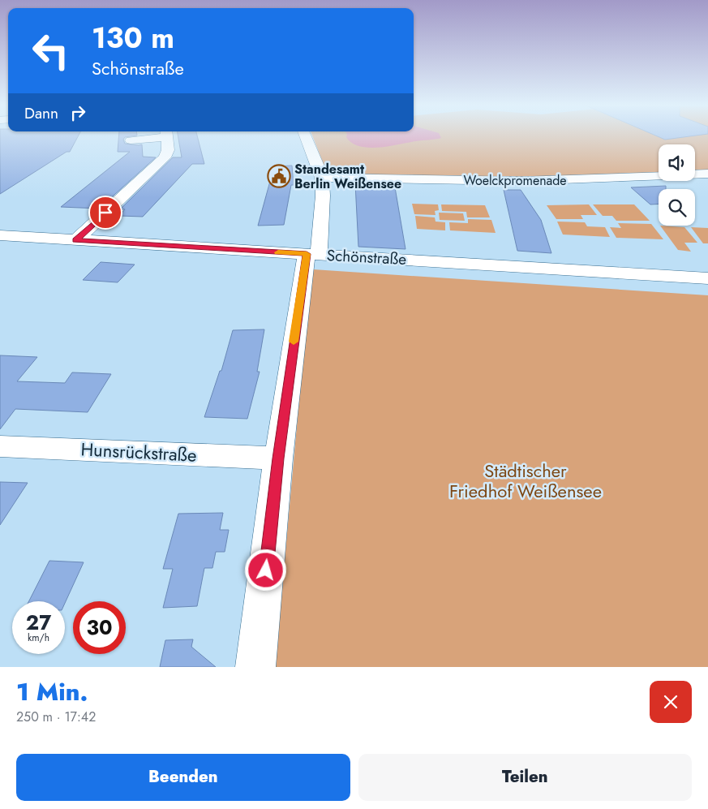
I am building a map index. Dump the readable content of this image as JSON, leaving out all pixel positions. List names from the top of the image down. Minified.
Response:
{"streets":{"street":["Woelckpromenade","Schönstraße","Hunsrückstraße"]},"parks":["Städtischer Friedhof Weißensee"],"places":{"public building":["Standesamt Berlin Weißensee"]},"page":{"turn":["130 m","Schönstraße"],"then":"Dann","speed":"27 km/h","limit":"30","heading":["1 Min.","250 m · 17:42"],"buttons":["Beenden","Teilen"]}}
